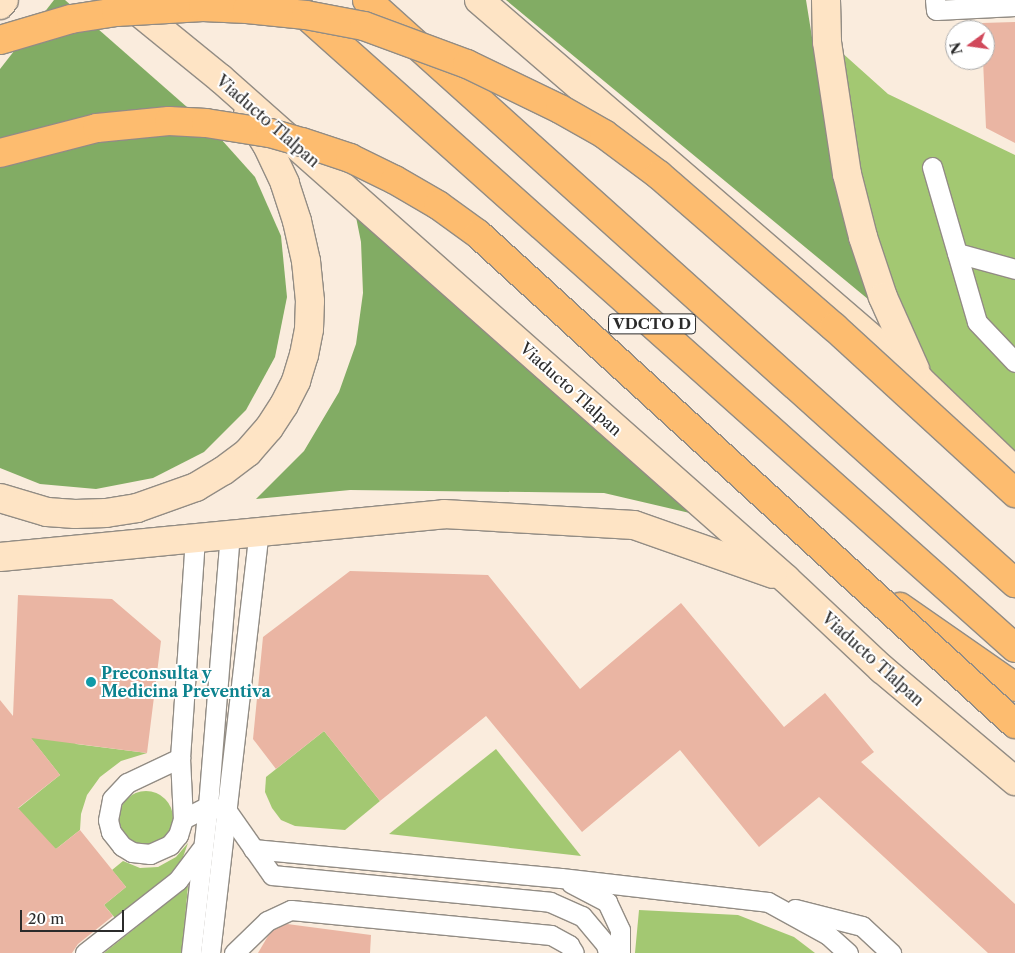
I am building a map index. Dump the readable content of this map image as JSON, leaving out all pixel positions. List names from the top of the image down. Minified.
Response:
{"streets":{"highway":["VDCTO D"],"main road":["Viaducto Tlalpan"]},"places":["Preconsulta y Medicina Preventiva"],"scale_bar":"20 m","north":"left"}
